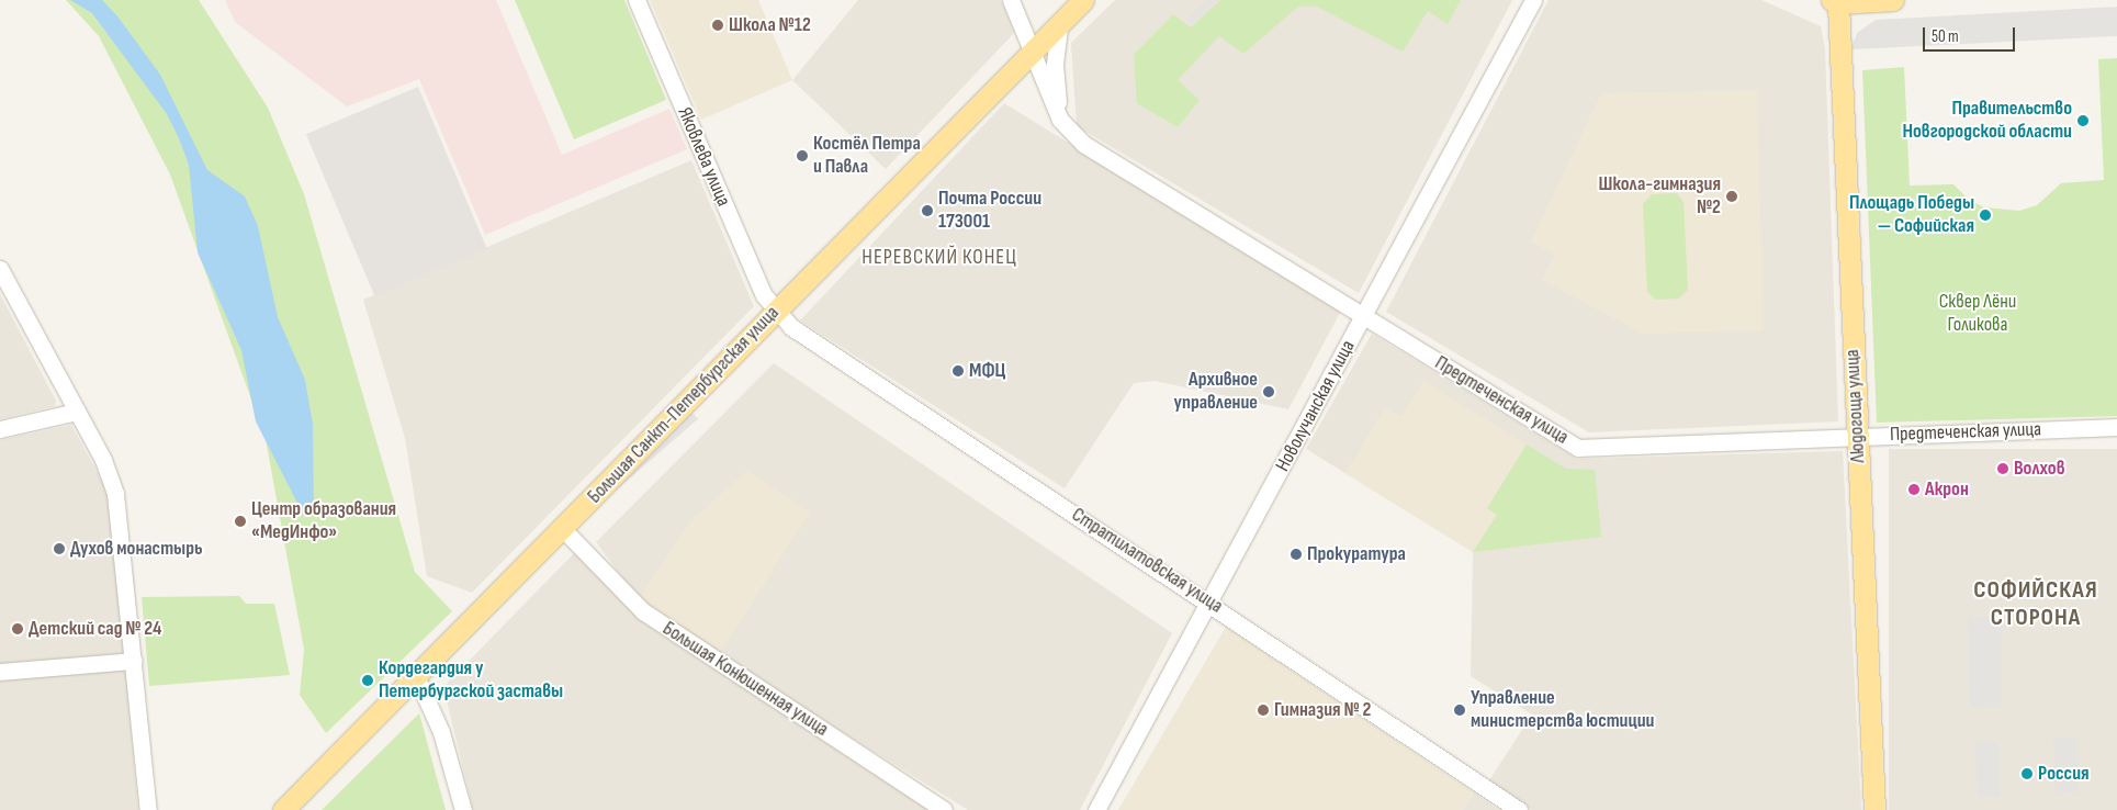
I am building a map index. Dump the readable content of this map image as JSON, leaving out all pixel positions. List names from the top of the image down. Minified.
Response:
{"streets":{"main road":["Большая Санкт-Петербургская улица","Людогоща улица"],"street":["Яковлева улица","Предтеченская улица","Новолучанская улица","Стратилатовская улица","Большая Конюшенная улица"]},"crossings":[["Яковлева улица","Большая Санкт-Петербургская улица"],["Яковлева улица","Стратилатовская улица"],["Предтеченская улица","Большая Санкт-Петербургская улица"],["Предтеченская улица","Новолучанская улица"],["Предтеченская улица","Людогоща улица"],["Большая Санкт-Петербургская улица","Стратилатовская улица"],["Большая Санкт-Петербургская улица","Большая Конюшенная улица"],["Новолучанская улица","Стратилатовская улица"]],"districts":["НЕРЕВСКИЙ КОНЕЦ","СОФИЙСКАЯ СТОРОНА"],"parks":["Сквер Лёни Голикова"],"places":["Школа №12","Правительство Новгородской области","Костёл Петра и Павла","Школа-гимназия №2","Почта России 173001","Площадь Победы — Софийская","МФЦ","Архивное управление","Волхов","Акрон","Центр образования «МедИнфо»","Духов монастырь","Прокуратура","Детский сад № 24","Кордегардия у Петербургской заставы","Гимназия № 2","Управление министерства юстиции","Россия"],"scale_bar":"50 m"}
